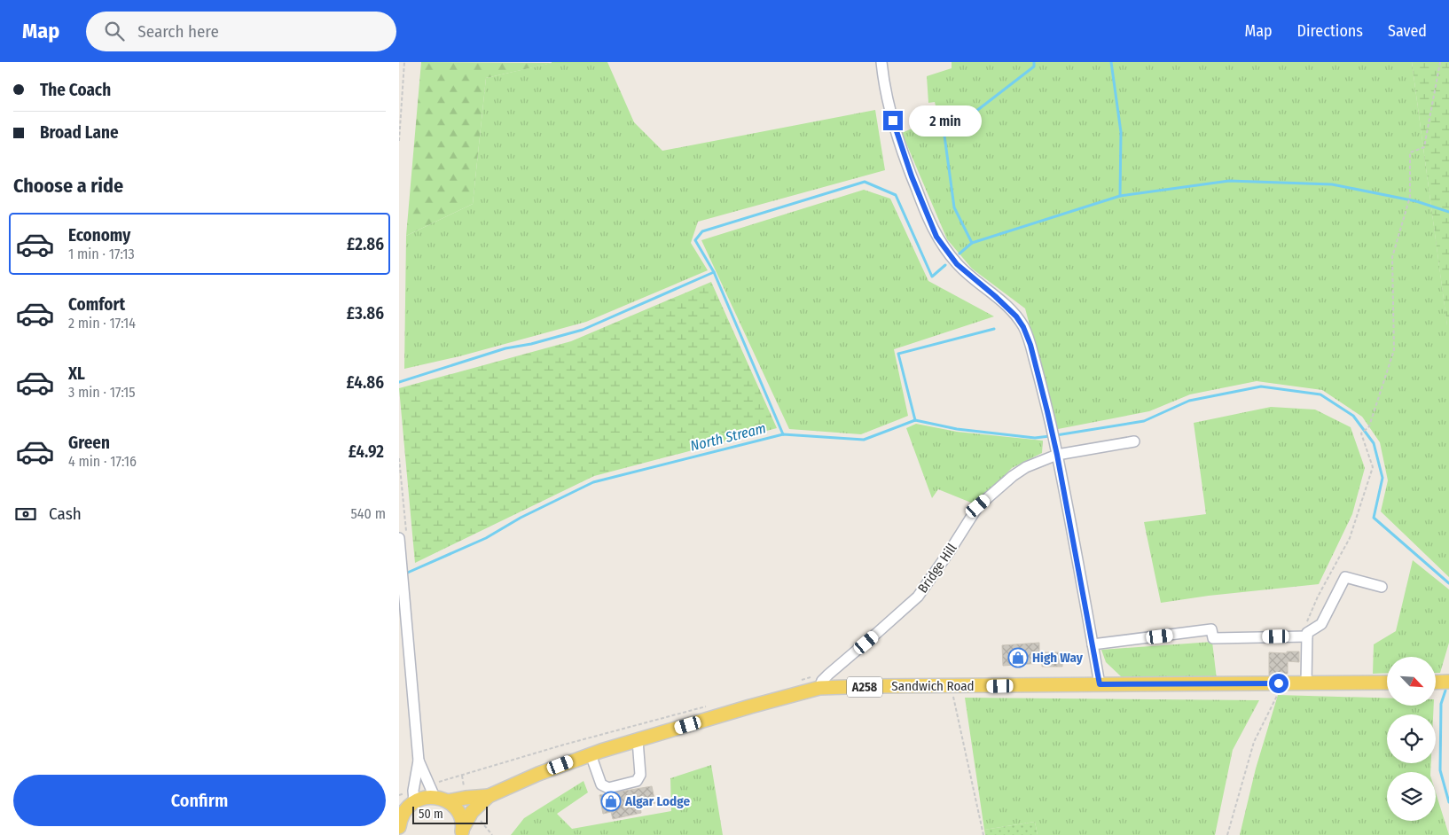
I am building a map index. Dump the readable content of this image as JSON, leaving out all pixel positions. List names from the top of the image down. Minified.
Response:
{"streets":{"main road":["Sandwich Road","A258"],"street":["Bridge Hill"]},"crossings":[["Bridge Hill","Sandwich Road"]],"water":["North Stream"],"places":{"shop":["High Way","Algar Lodge"]},"scale_bar":"50 m","north":"bottom right","page":{"header":"Map","search":"Search here","nav":["Map","Directions","Saved"],"banner":["The Coach","Broad Lane"],"bubble":"2 min","heading":"Choose a ride","list":[{"name":"Economy","note":"1 min · 17:13","value":"£2.86"},{"name":"Comfort","note":"2 min · 17:14","value":"£3.86"},{"name":"XL","note":"3 min · 17:15","value":"£4.86"},{"name":"Green","note":"4 min · 17:16","value":"£4.92"}],"pay":["Cash","540 m"],"buttons":"Confirm","scale":"50 m"}}
